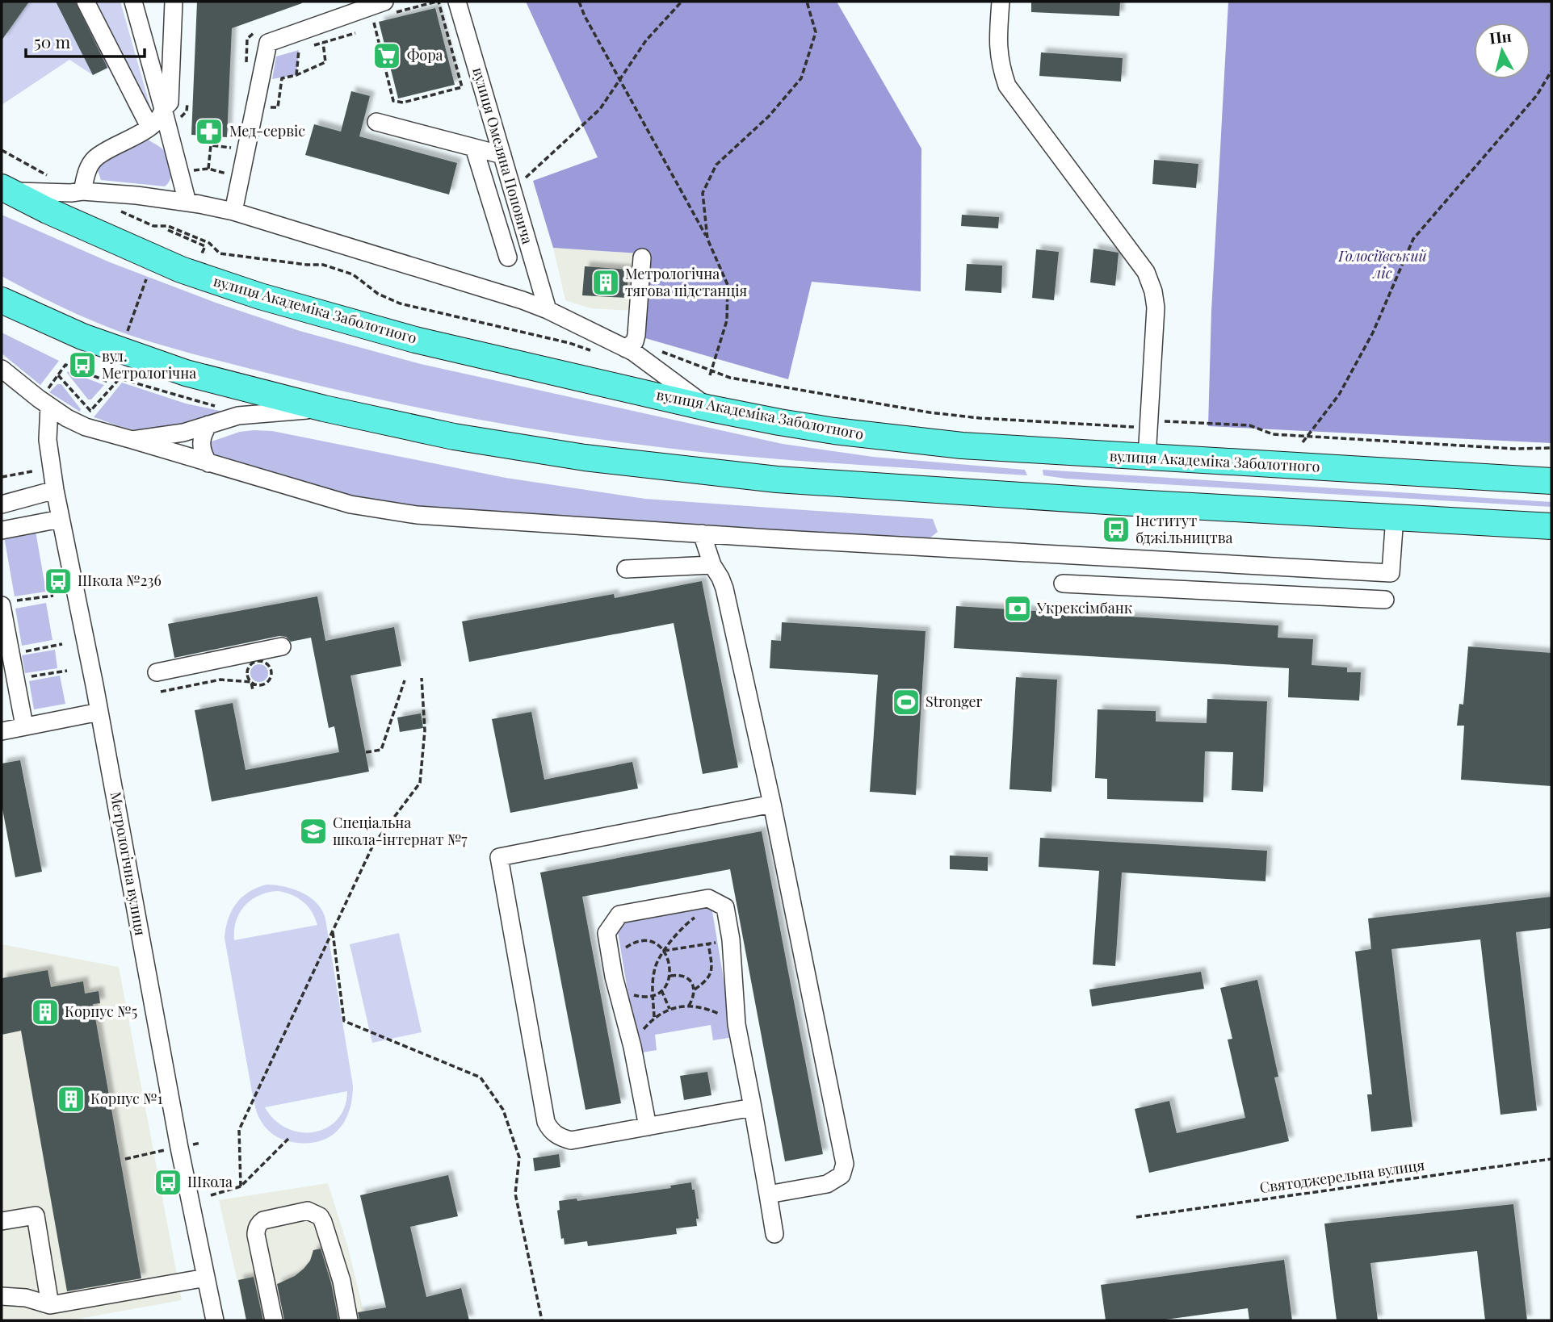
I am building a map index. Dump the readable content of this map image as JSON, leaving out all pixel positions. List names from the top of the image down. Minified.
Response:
{"streets":{"highway":["вулиця Академіка Заболотного"],"street":["вулиця Омеляна Поповича","Метрологічна вулиця"],"path":["Святоджерельна вулиця"]},"parks":["Голосіївський ліс"],"places":{"supermarket":["Фора"],"pharmacy":["Мед-сервіс"],"building":["Метрологічна тягова підстанція","Корпус №5","Корпус №1"],"bus stop":["вул. Метрологічна","Інститут бджільництва","Школа №236","Школа"],"bank":["Укрексімбанк"],"sports":["Stronger"],"school or university":["Спеціальна школа-інтернат №7"]},"scale_bar":"50 m","north":"top"}
